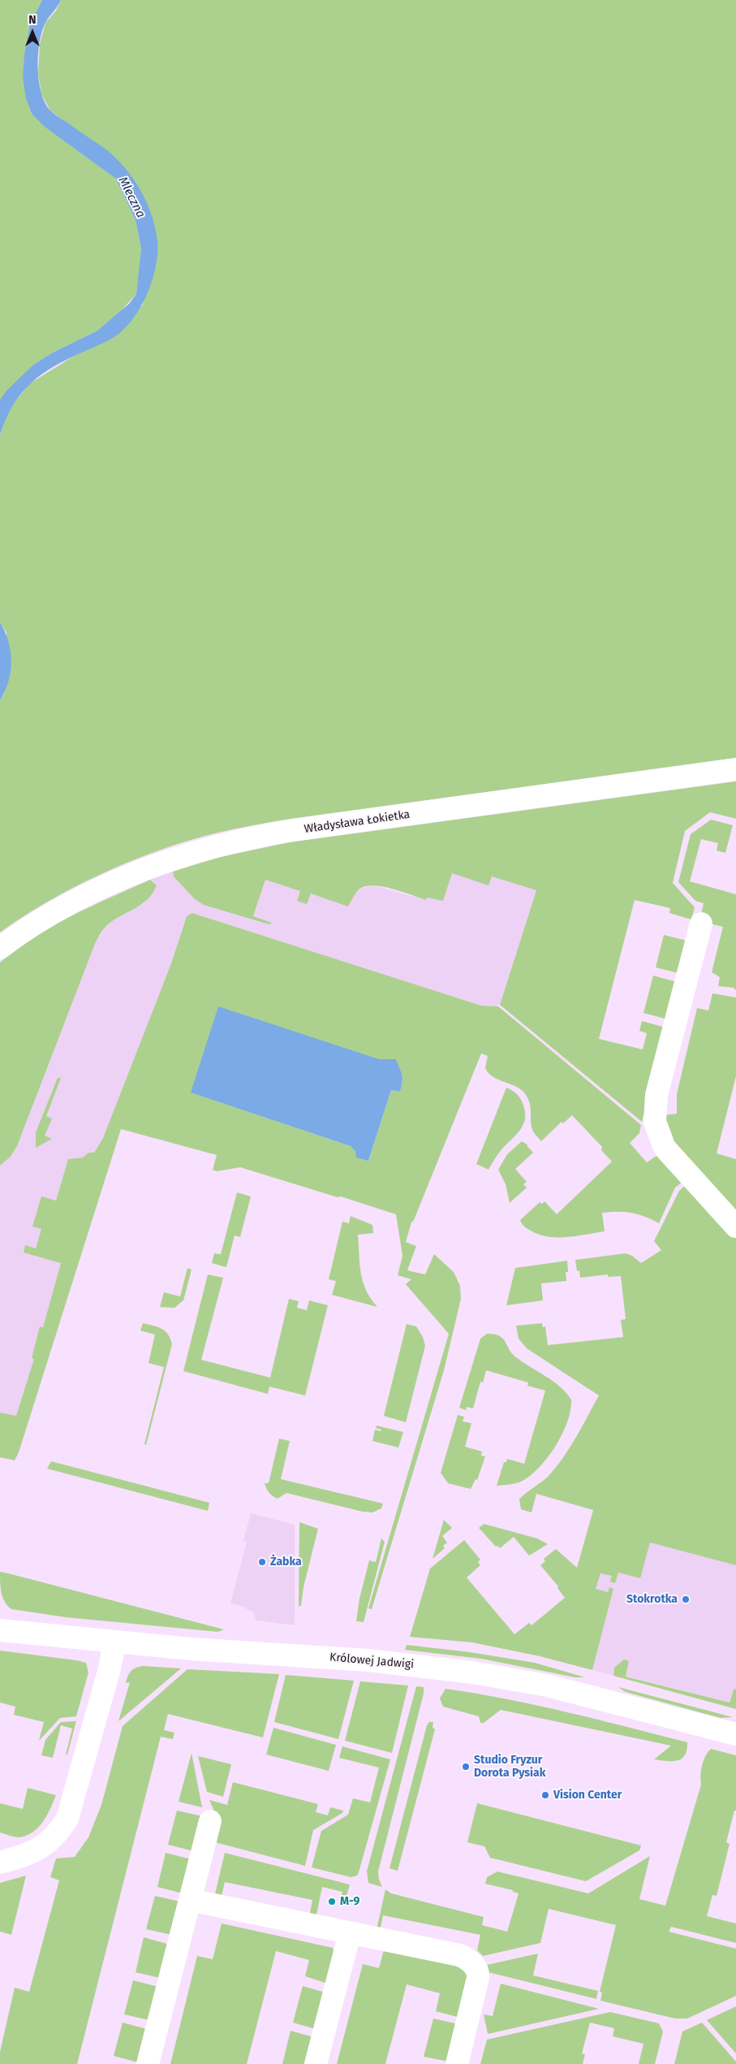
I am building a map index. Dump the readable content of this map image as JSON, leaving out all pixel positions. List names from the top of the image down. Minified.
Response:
{"streets":{"street":["Władysława Łokietka","Królowej Jadwigi"]},"water":["Mleczna"],"places":["Żabka","Stokrotka","Studio Fryzur Dorota Pysiak","Vision Center","M-9"],"north":"top"}
